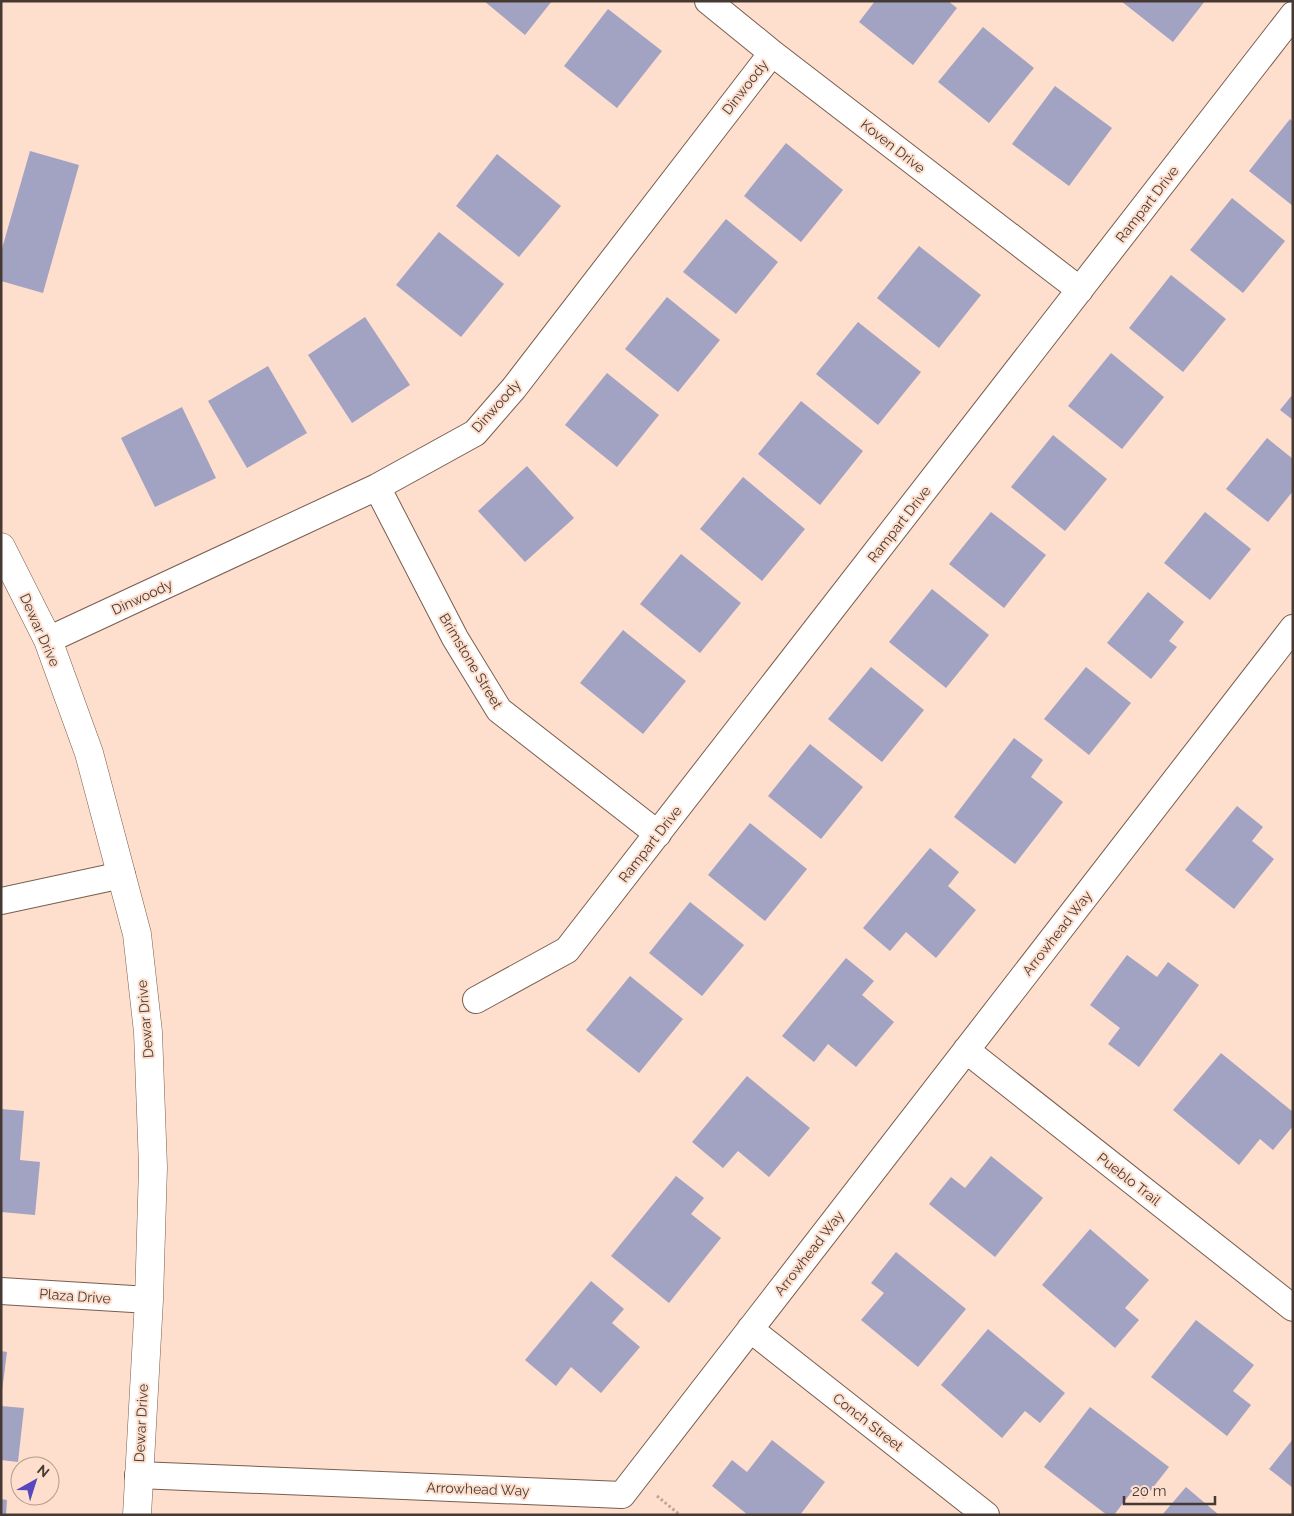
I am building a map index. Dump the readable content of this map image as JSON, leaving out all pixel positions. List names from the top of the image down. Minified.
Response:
{"streets":{"street":["Dinwoody","Koven Drive","Rampart Drive","Dewar Drive","Brimstone Street","Arrowhead Way","Pueblo Trail","Plaza Drive","Conch Street"]},"crossings":[["Dinwoody","Koven Drive"],["Dinwoody","Dewar Drive"],["Dinwoody","Brimstone Street"],["Koven Drive","Rampart Drive"],["Rampart Drive","Brimstone Street"],["Dewar Drive","Arrowhead Way"],["Dewar Drive","Plaza Drive"],["Arrowhead Way","Pueblo Trail"],["Arrowhead Way","Conch Street"]],"scale_bar":"20 m","north":"top right"}
